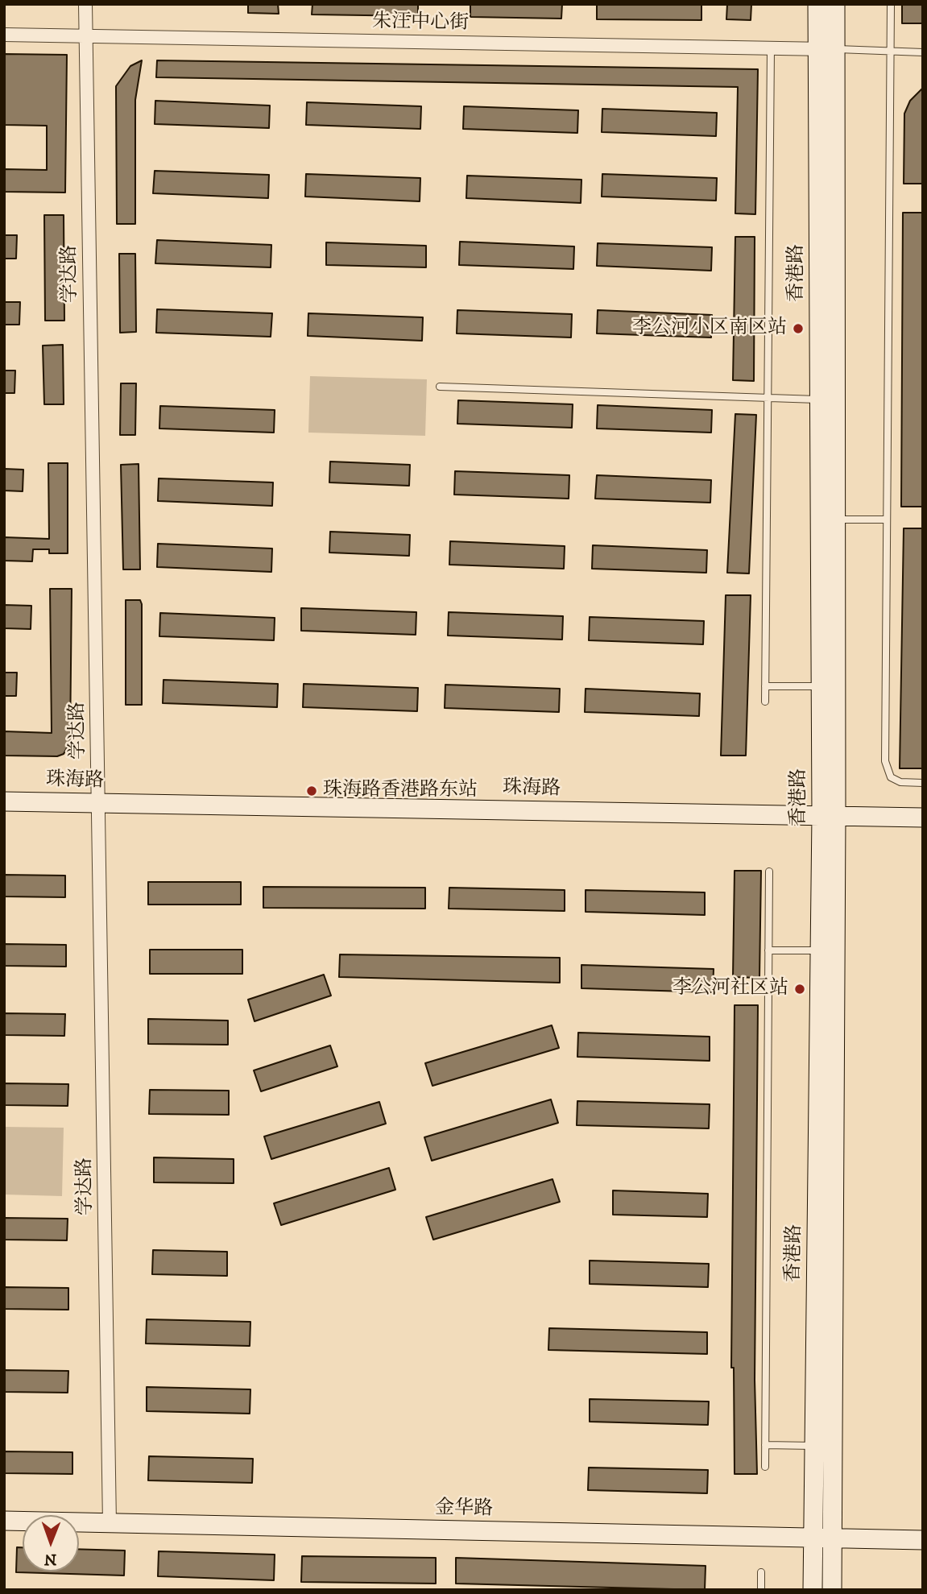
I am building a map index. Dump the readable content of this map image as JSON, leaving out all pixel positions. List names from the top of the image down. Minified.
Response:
{"streets":{"main road":["香港路","珠海路","金华路"],"street":["朱汪中心街","学达路"]},"crossings":[["朱汪中心街","香港路"],["朱汪中心街","学达路"],["香港路","珠海路"],["香港路","金华路"],["学达路","珠海路"],["学达路","金华路"]],"places":["李公河小区南区站","珠海路香港路东站","李公河社区站"],"north":"bottom"}
